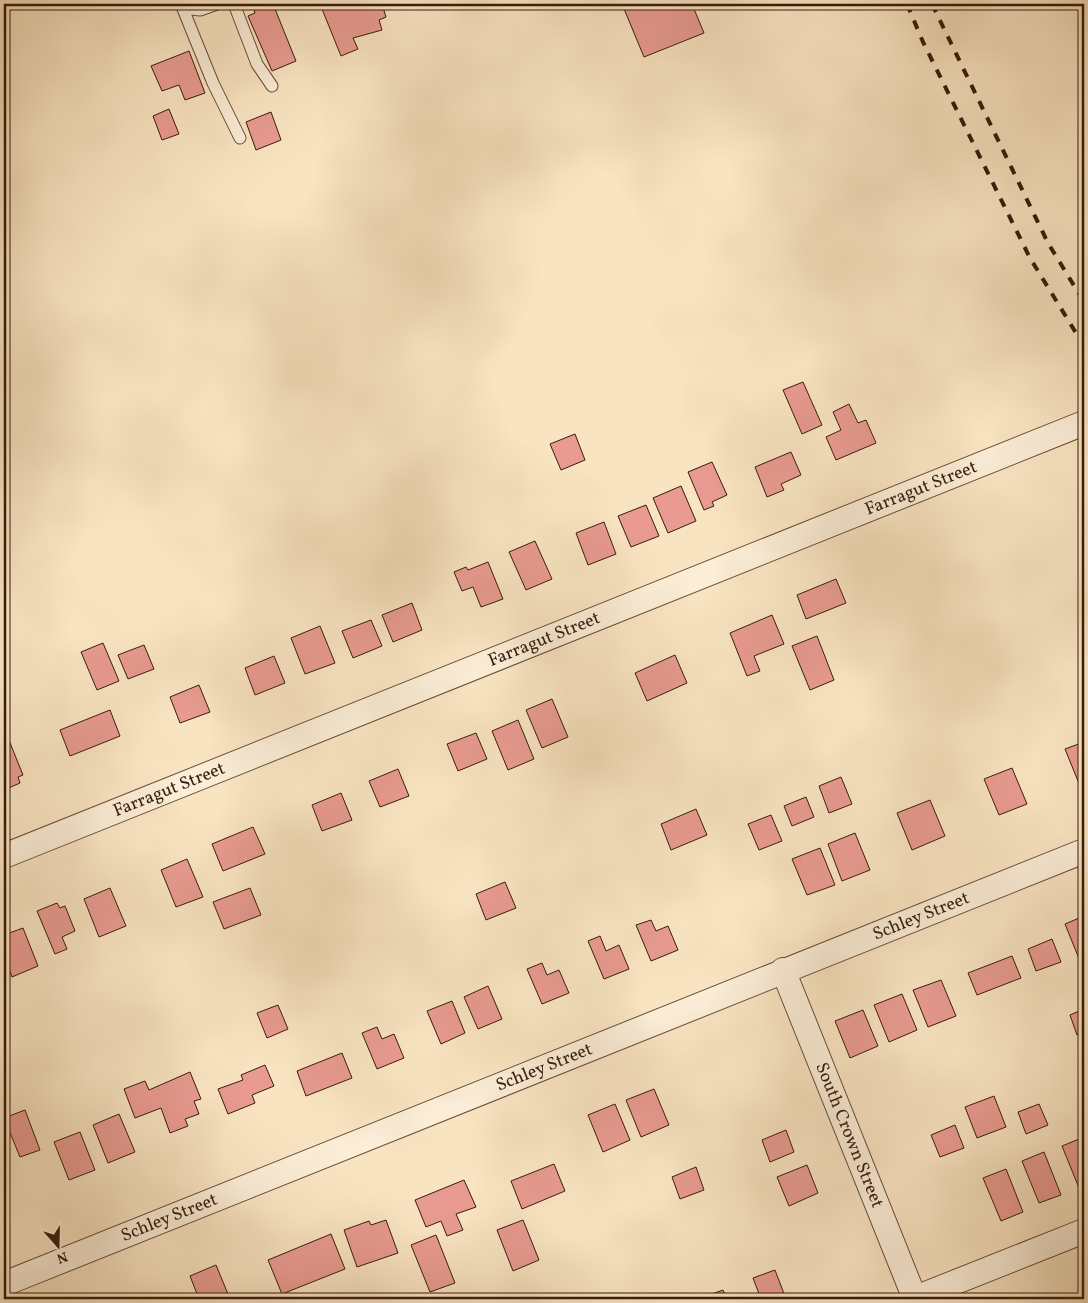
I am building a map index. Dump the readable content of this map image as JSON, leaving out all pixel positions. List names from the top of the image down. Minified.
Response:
{"streets":{"street":["Farragut Street","Schley Street","South Crown Street"]},"crossings":[["Schley Street","South Crown Street"]],"north":"bottom"}
